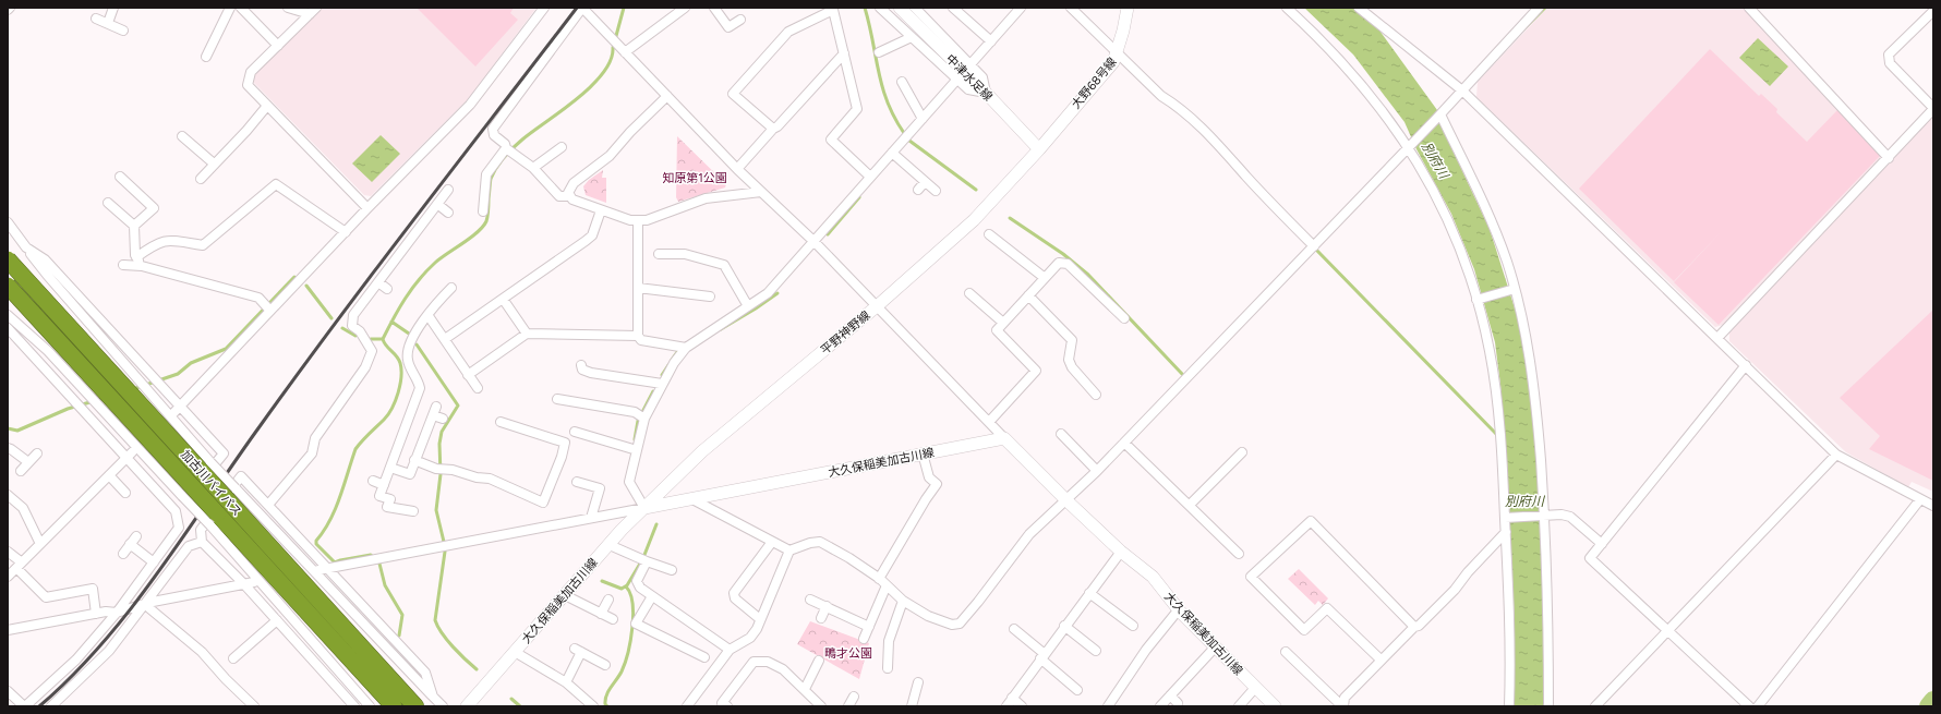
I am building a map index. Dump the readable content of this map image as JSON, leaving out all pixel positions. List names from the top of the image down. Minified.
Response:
{"streets":{"highway":["加古川バイパス"],"main road":["中津水足線","大野68号線","平野神野線","大久保稲美加古川線"]},"crossings":[["中津水足線","大野68号線"],["中津水足線","平野神野線"],["大野68号線","平野神野線"],["平野神野線","大久保稲美加古川線"]],"water":["別府川"],"parks":["知原第1公園","鴫才公園"]}
